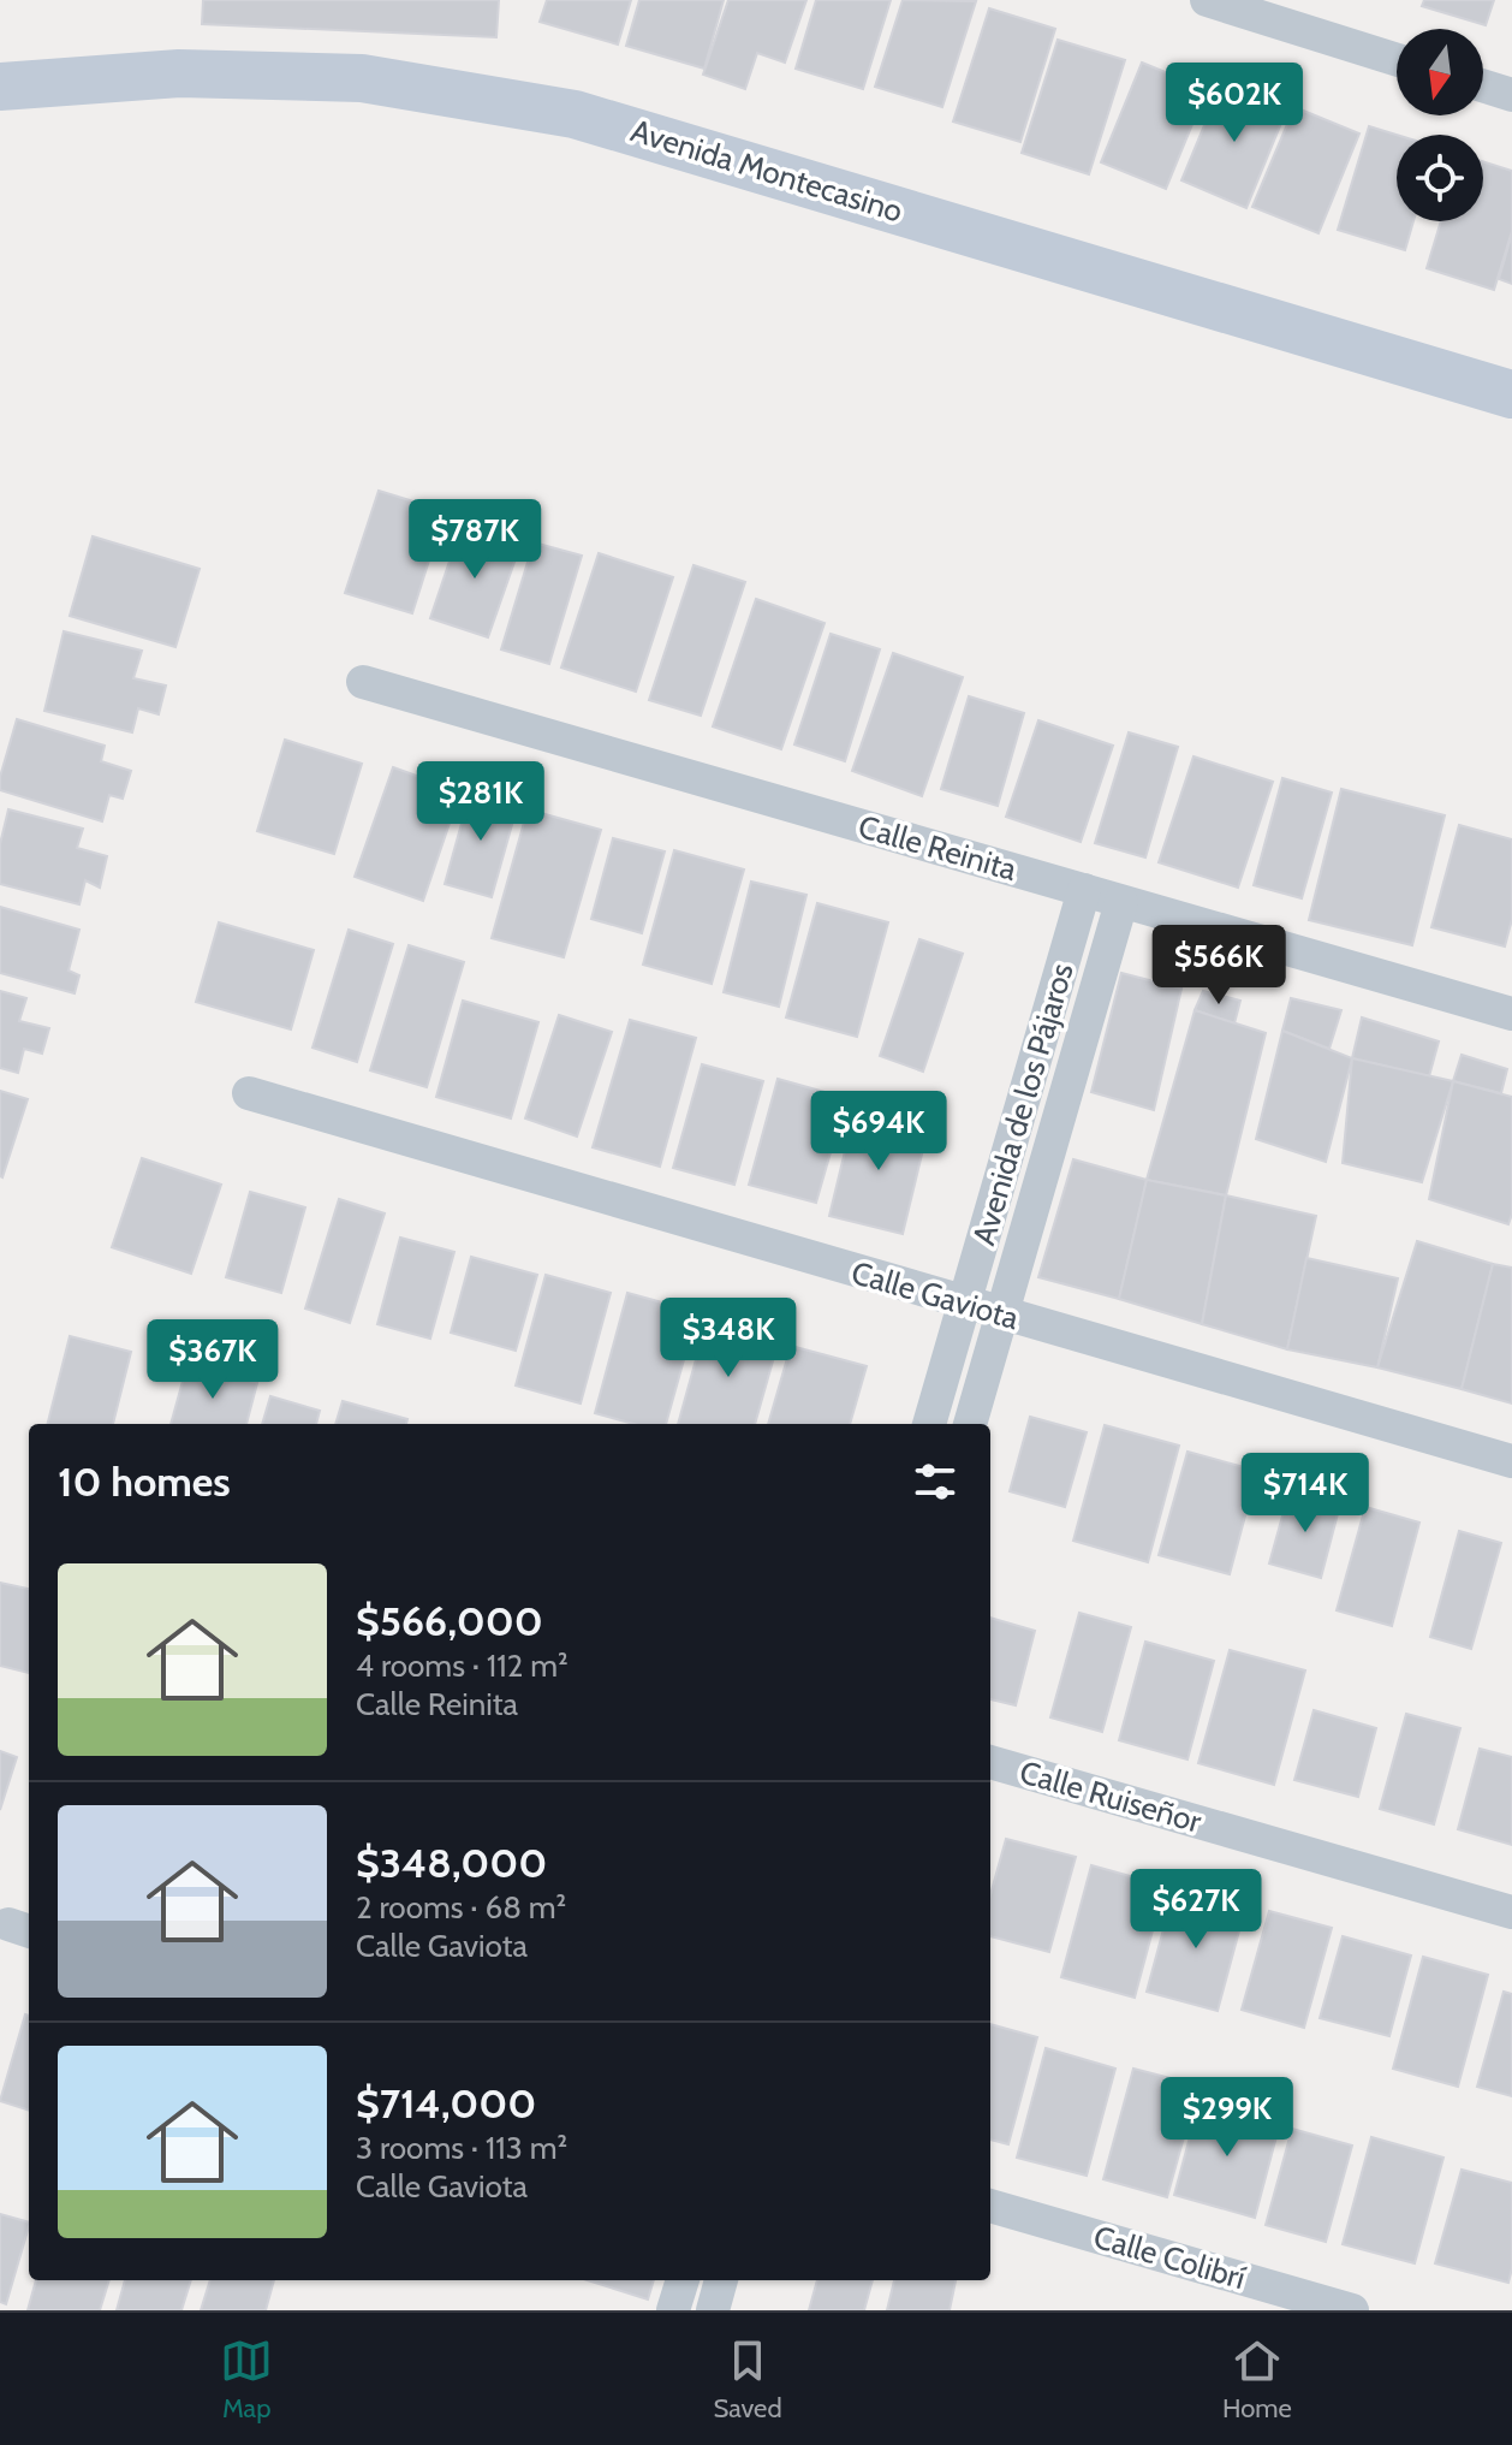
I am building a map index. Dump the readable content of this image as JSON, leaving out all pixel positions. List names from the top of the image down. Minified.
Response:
{"streets":{"street":["Avenida Montecasino","Calle Reinita","Avenida de los Pájaros","Calle Gaviota","Calle Ruiseñor","Calle Colibrí"]},"crossings":[["Calle Reinita","Avenida de los Pájaros"],["Avenida de los Pájaros","Calle Gaviota"]],"north":"bottom","page":{"price":["$602K","$787K","$281K","$566K","$694K","$348K","$367K","$714K","$627K","$299K"],"heading":"10 homes","list":[{"name":"$566,000","note":"4 rooms · 112 m² · Calle Reinita"},{"name":"$348,000","note":"2 rooms · 68 m² · Calle Gaviota"},{"name":"$714,000","note":"3 rooms · 113 m² · Calle Gaviota"}],"tabs":["Map","Saved","Home"]}}
